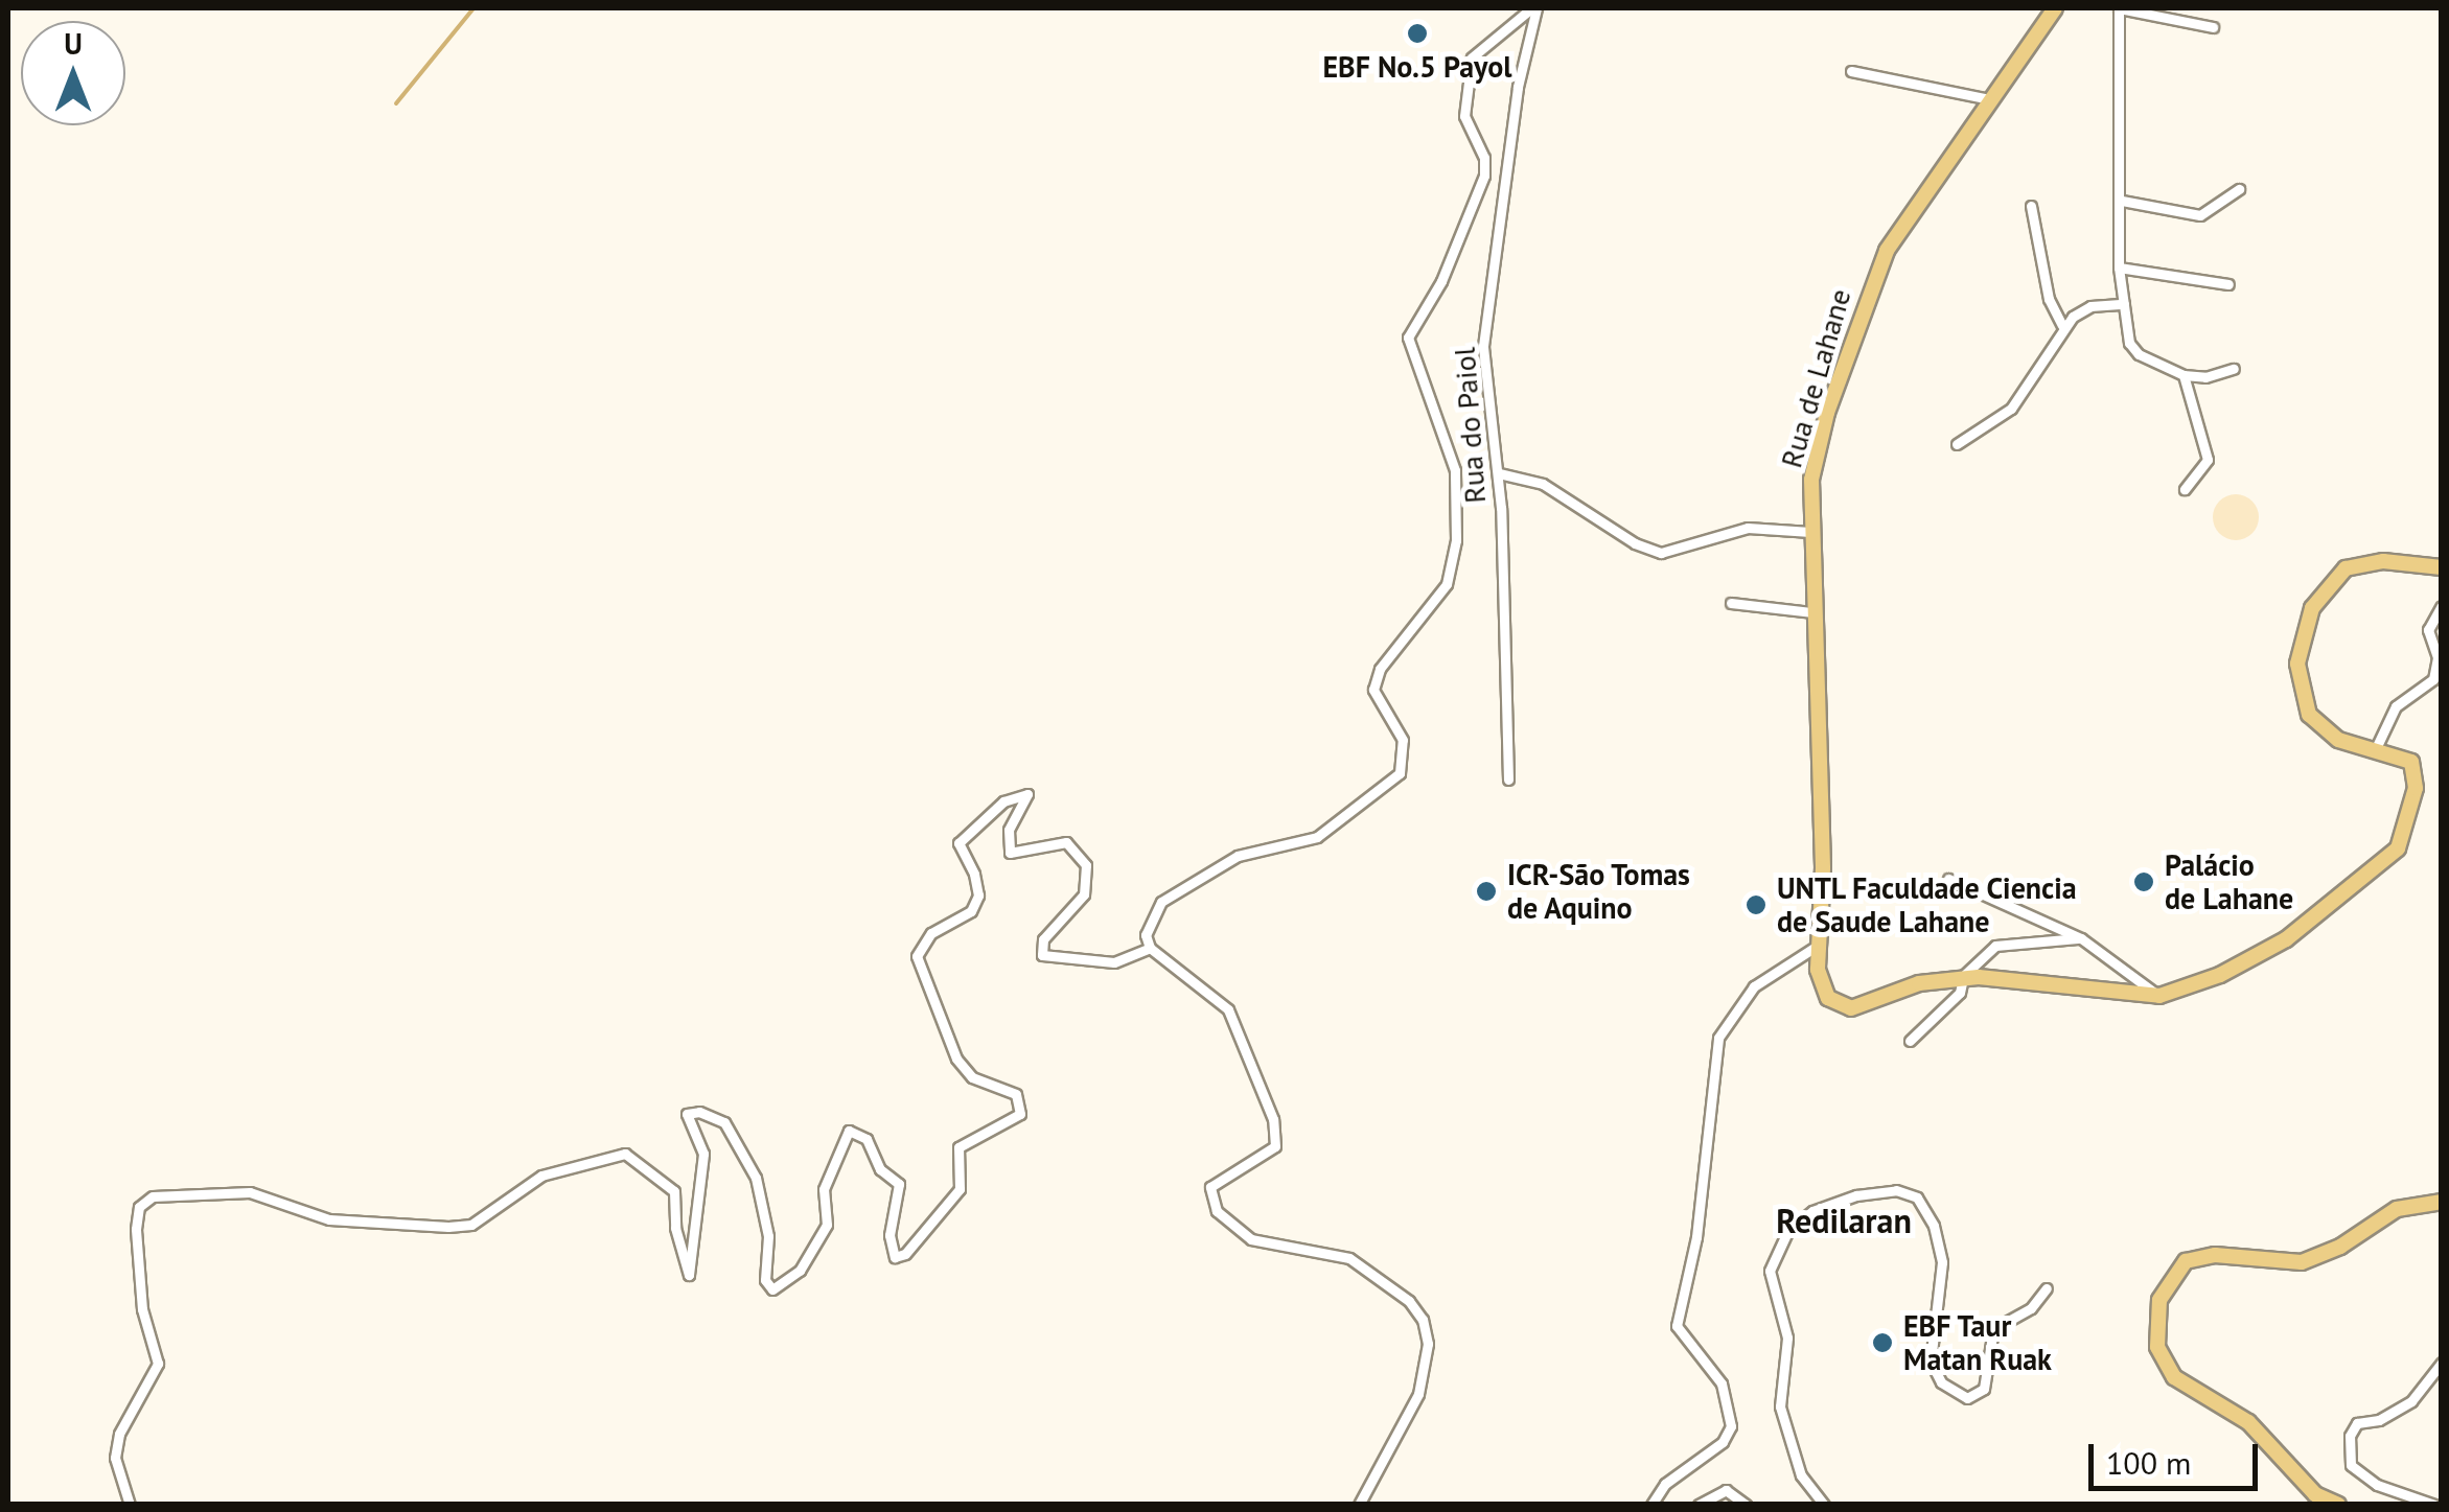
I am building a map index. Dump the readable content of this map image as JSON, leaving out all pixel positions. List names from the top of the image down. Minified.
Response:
{"streets":{"main road":["Rua de Lahane"],"street":["Rua do Paiol"]},"districts":["Redilaran"],"places":["EBF No.5 Payol","Palácio de Lahane","ICR-São Tomas de Aquino","UNTL Faculdade Ciencia de Saude Lahane","EBF Taur Matan Ruak"],"scale_bar":"100 m","north":"top"}
